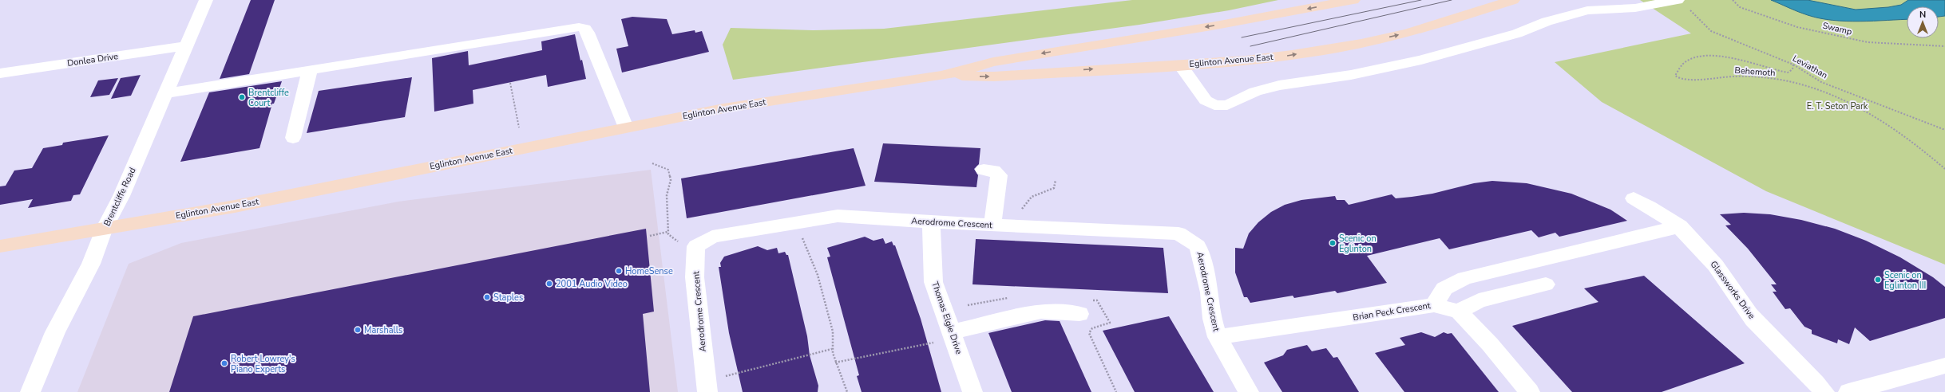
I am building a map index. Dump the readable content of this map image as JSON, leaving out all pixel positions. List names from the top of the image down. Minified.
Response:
{"streets":{"main road":["Eglinton Avenue East"],"street":["Donlea Drive","Brentcliffe Road","Aerodrome Crescent","Glassworks Drive","Brian Peck Crescent","Thomas Elgie Drive"],"path":["Swamp","Leviathan","Behemoth"]},"crossings":[["Donlea Drive","Brentcliffe Road"],["Eglinton Avenue East","Brentcliffe Road"],["Leviathan","Behemoth"],["Aerodrome Crescent","Brian Peck Crescent"],["Aerodrome Crescent","Thomas Elgie Drive"]],"parks":["E. T. Seton Park"],"places":["Brentcliffe Court","Scenic on Eglinton","HomeSense","Scenic on Eglinton III","2001 Audio Video","Staples","Marshalls","Robert Lowrey's Piano Experts"],"north":"top"}
